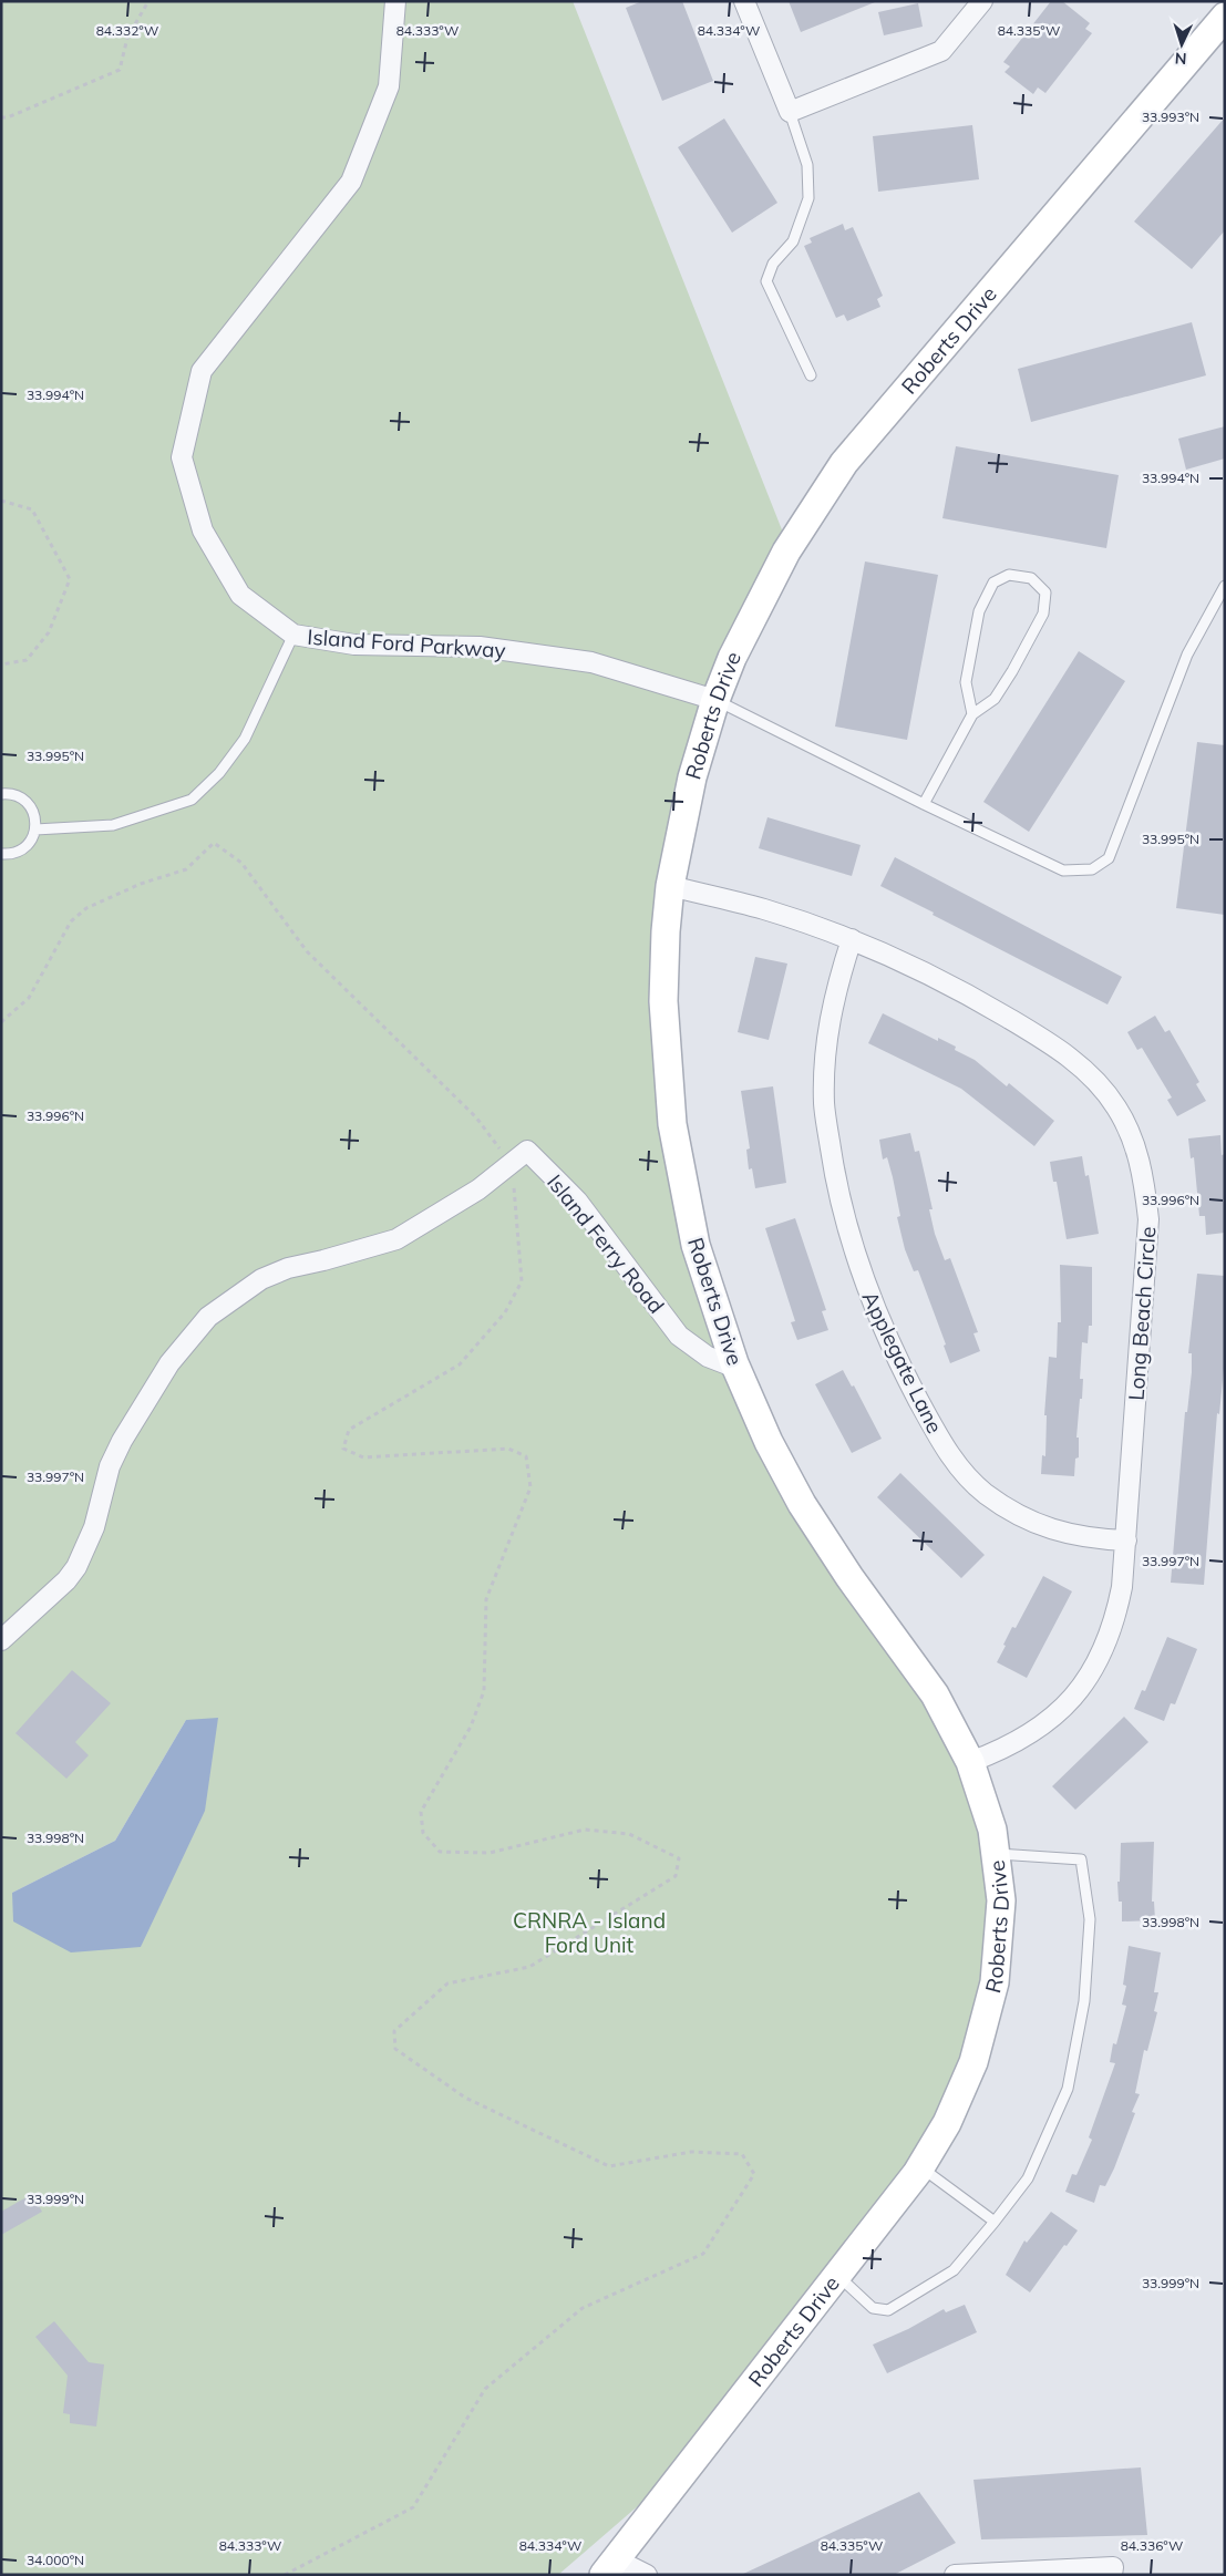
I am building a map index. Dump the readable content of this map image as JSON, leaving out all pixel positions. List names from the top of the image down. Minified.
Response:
{"streets":{"street":["Roberts Drive","Island Ford Parkway","Island Ferry Road","Long Beach Circle","Applegate Lane"]},"crossings":[["Roberts Drive","Island Ford Parkway"],["Roberts Drive","Island Ferry Road"],["Roberts Drive","Long Beach Circle"],["Long Beach Circle","Applegate Lane"]],"parks":["CRNRA - Island Ford Unit"],"north":"bottom","coordinates":["84.332°W","84.333°W","84.334°W","84.335°W","33.993°N","33.994°N","33.995°N","33.996°N","33.997°N","33.998°N","33.999°N","84.336°W","34.000°N"]}
